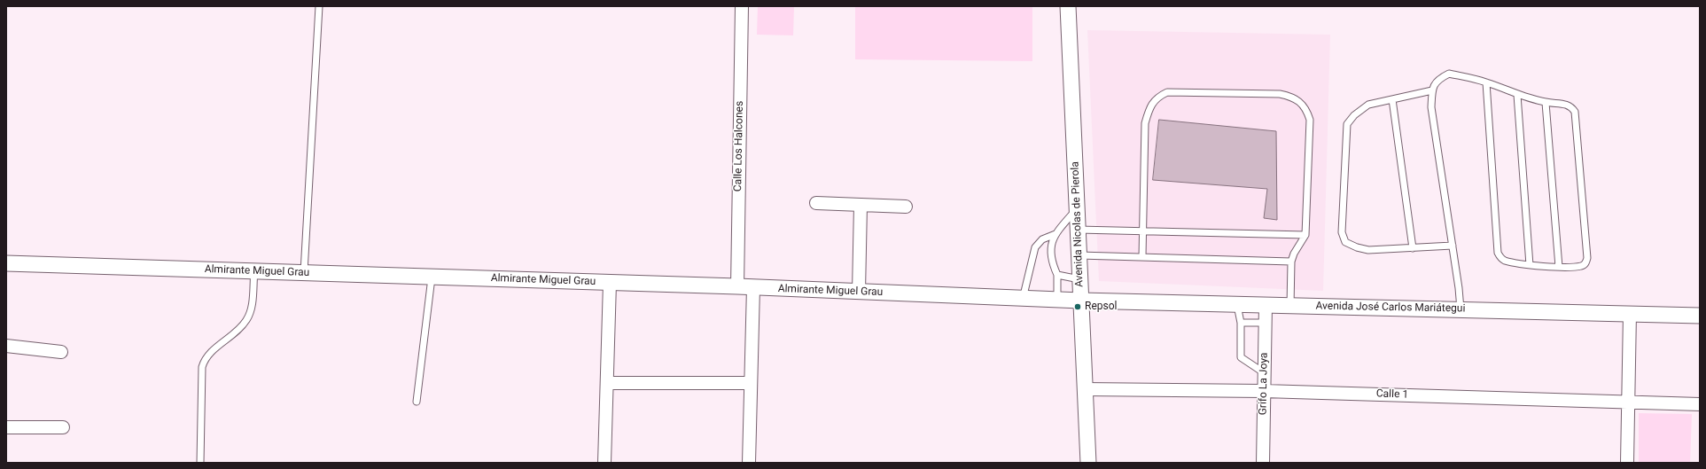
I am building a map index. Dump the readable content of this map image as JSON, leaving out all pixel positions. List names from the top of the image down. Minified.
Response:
{"streets":{"street":["Calle Los Halcones","Avenida Nicolas de Pierola","Almirante Miguel Grau","Avenida José Carlos Mariátegui","Grifo La Joya","Calle 1"]},"crossings":[["Calle Los Halcones","Almirante Miguel Grau"],["Avenida Nicolas de Pierola","Almirante Miguel Grau"],["Avenida Nicolas de Pierola","Avenida José Carlos Mariátegui"],["Avenida Nicolas de Pierola","Calle 1"],["Almirante Miguel Grau","Avenida José Carlos Mariátegui"],["Avenida José Carlos Mariátegui","Grifo La Joya"],["Grifo La Joya","Calle 1"]],"places":["Repsol"]}
